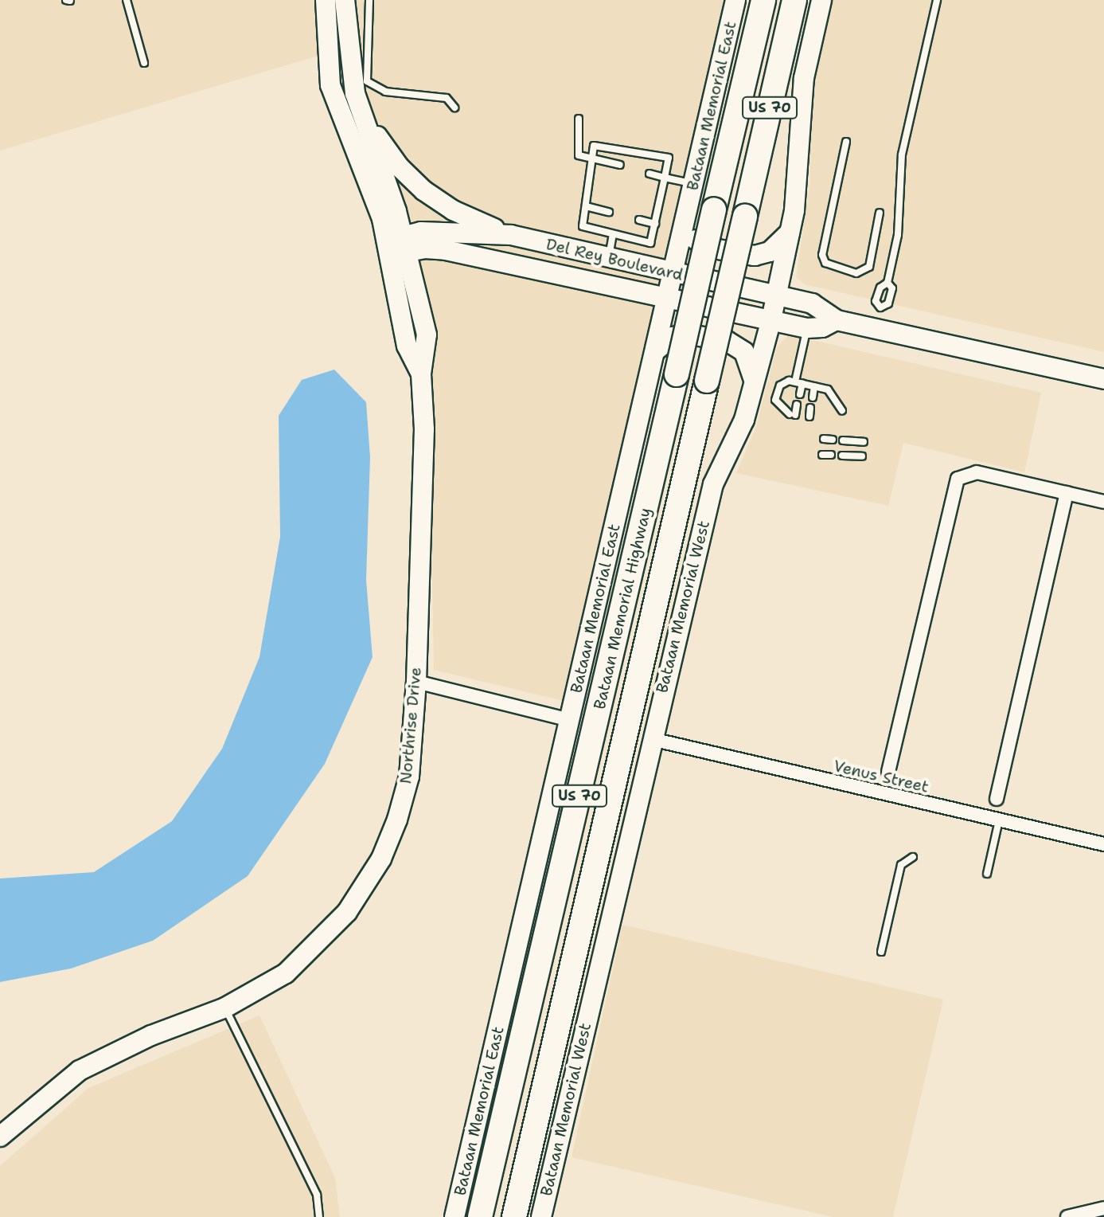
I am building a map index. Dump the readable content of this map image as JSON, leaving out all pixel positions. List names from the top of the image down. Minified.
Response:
{"streets":{"highway":["US 70","Bataan Memorial Highway"],"main road":["Bataan Memorial East","Del Rey Boulevard","Bataan Memorial West","Northrise Drive"],"street":["Venus Street"]},"crossings":[["Bataan Memorial East","Del Rey Boulevard"],["Del Rey Boulevard","Bataan Memorial West"],["Del Rey Boulevard","Northrise Drive"],["Bataan Memorial West","Venus Street"]]}
